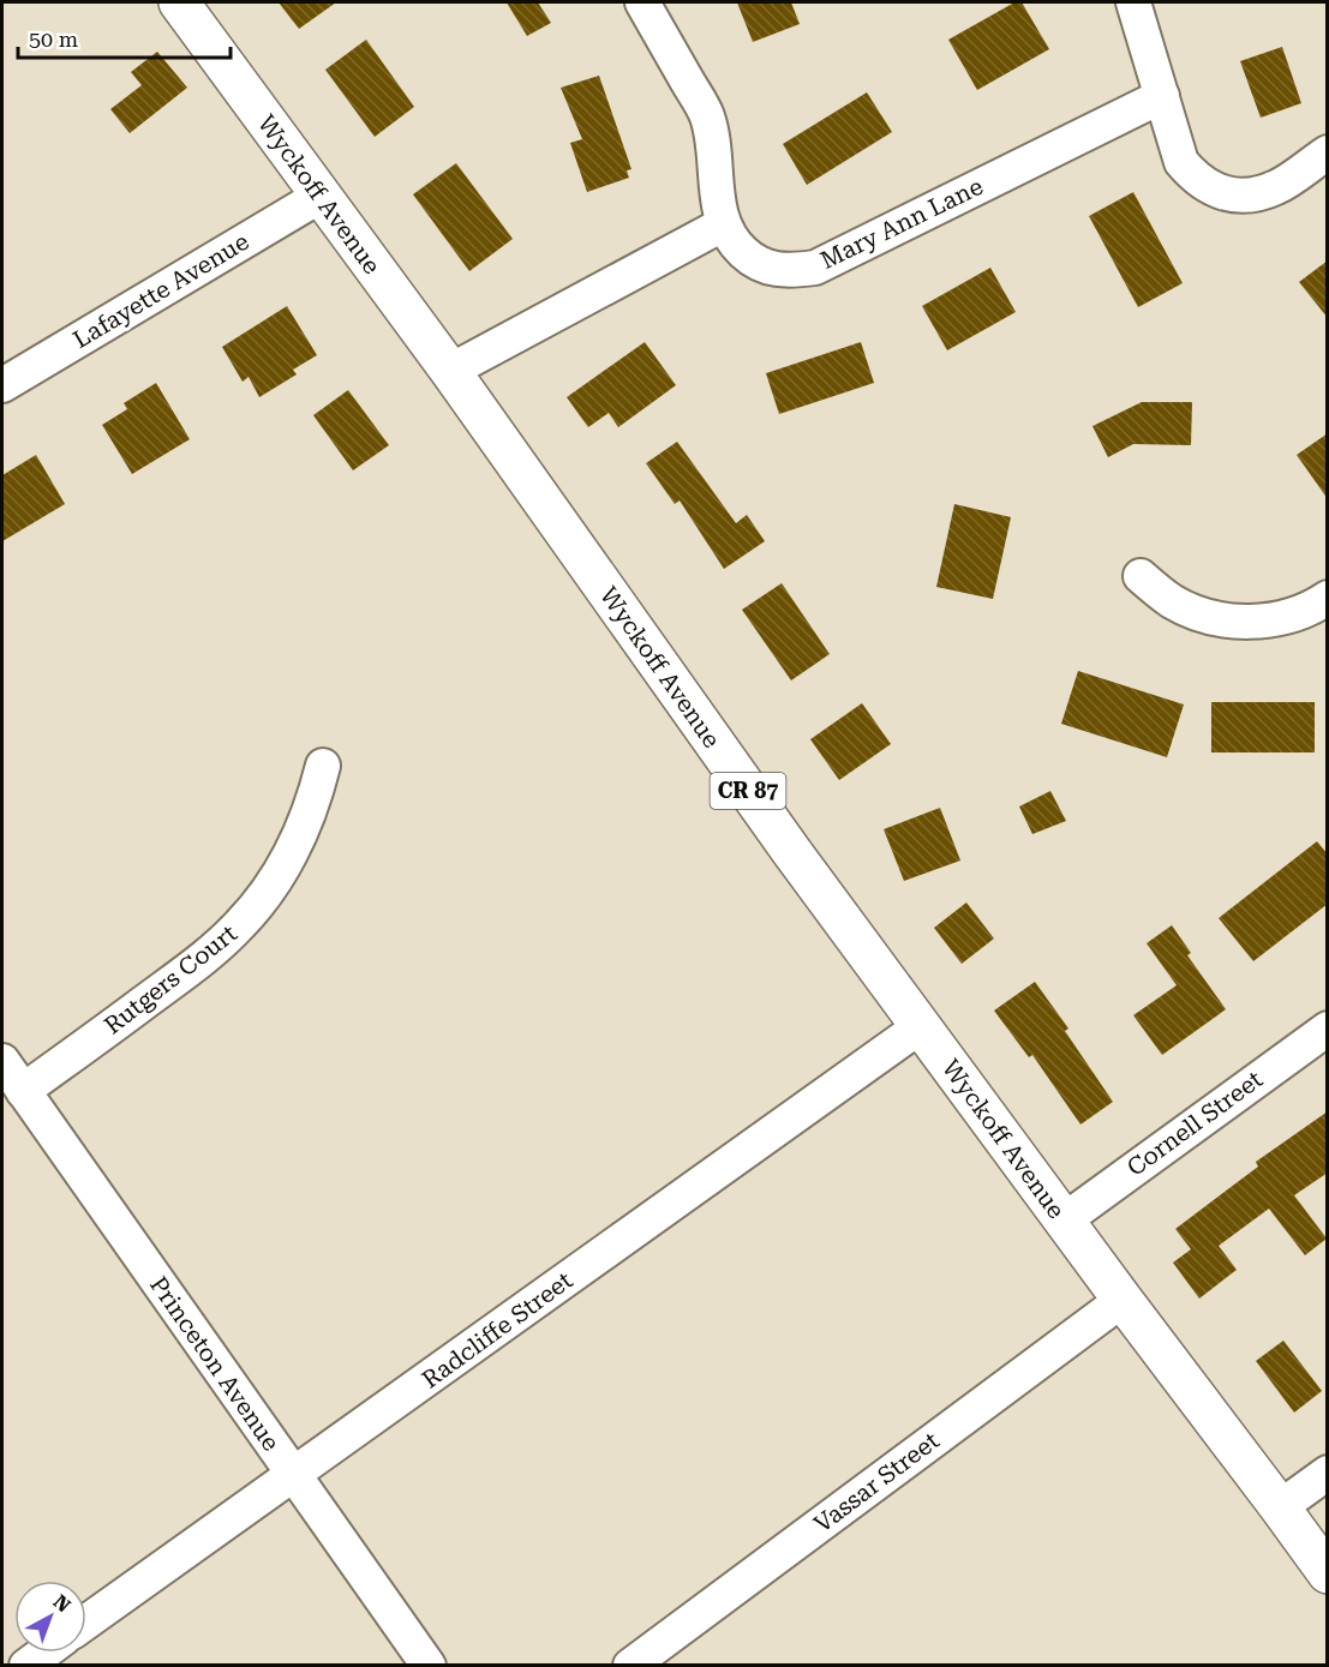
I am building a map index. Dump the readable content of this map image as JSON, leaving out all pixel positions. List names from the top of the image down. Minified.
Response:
{"streets":{"main road":["Wyckoff Avenue","CR 87"],"street":["Mary Ann Lane","Lafayette Avenue","Rutgers Court","Cornell Street","Radcliffe Street","Princeton Avenue","Vassar Street"]},"crossings":[["Wyckoff Avenue","Lafayette Avenue"],["Wyckoff Avenue","Cornell Street"],["Wyckoff Avenue","Radcliffe Street"],["Wyckoff Avenue","Vassar Street"],["Rutgers Court","Princeton Avenue"],["Radcliffe Street","Princeton Avenue"]],"scale_bar":"50 m","north":"top right"}
